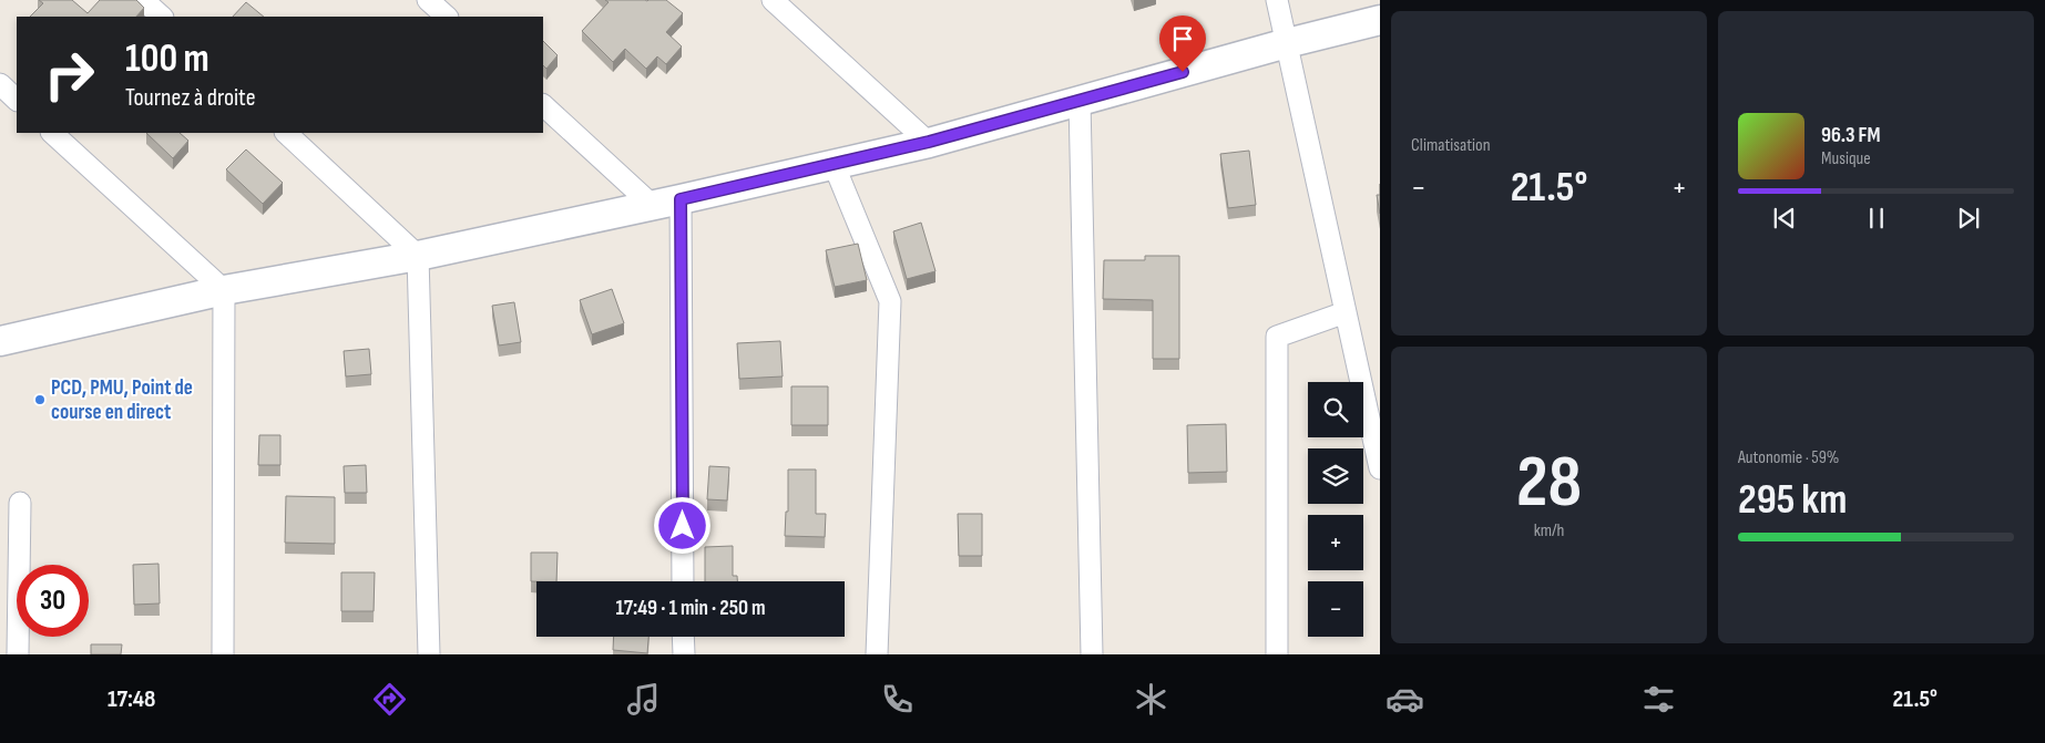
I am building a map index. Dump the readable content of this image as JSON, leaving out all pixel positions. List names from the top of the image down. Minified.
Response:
{"places":["PCD, PMU, Point de course en direct"],"page":{"tile":["Climatisation",["28","km/h"],["Autonomie · 59%","295 km"]],"turn":["100 m","Tournez à droite"],"song":["96.3 FM","Musique"],"heat":["−","21.5°","+"],"map_buttons":["+","−"],"limit":"30","trip":"17:49 · 1 min · 250 m","tabs":["17:48","21.5°"]}}
